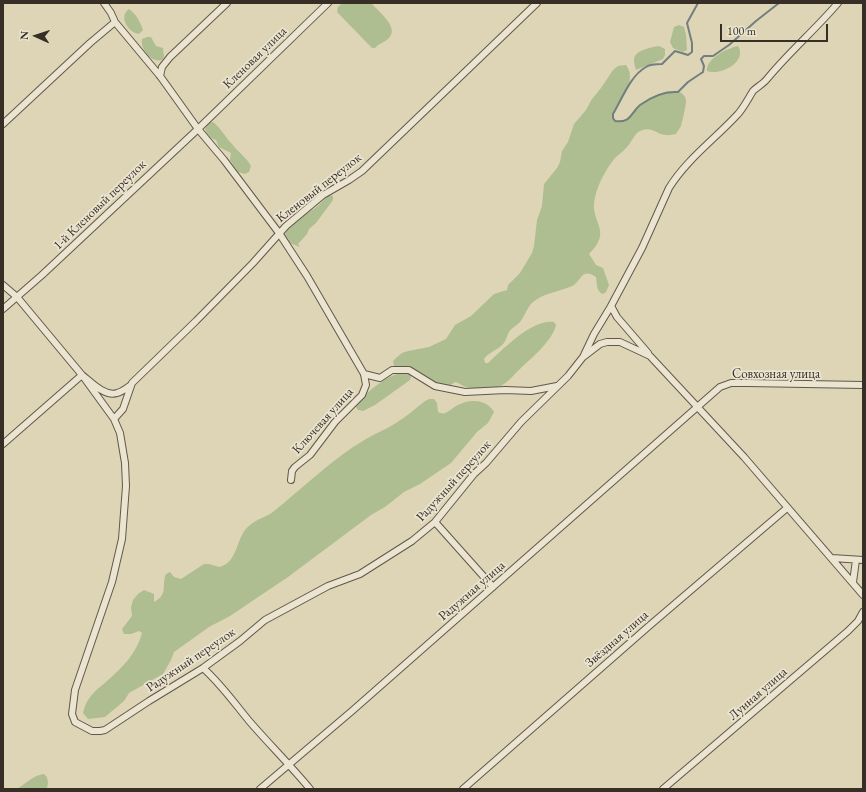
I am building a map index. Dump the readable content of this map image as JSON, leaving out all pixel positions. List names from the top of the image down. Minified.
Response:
{"streets":{"street":["Кленовая улица","Кленовый переулок","1-й Кленовый переулок","Совхозная улица","Ключевая улица","Радужный переулок","Радужная улица","Звёздная улица","Лунная улица"]},"crossings":[["Кленовая улица","1-й Кленовый переулок"],["Кленовый переулок","Радужный переулок"],["Совхозная улица","Радужный переулок"],["Совхозная улица","Радужная улица"],["Радужный переулок","Радужная улица"],["Радужный переулок","Звёздная улица"]],"scale_bar":"100 m","north":"left"}
